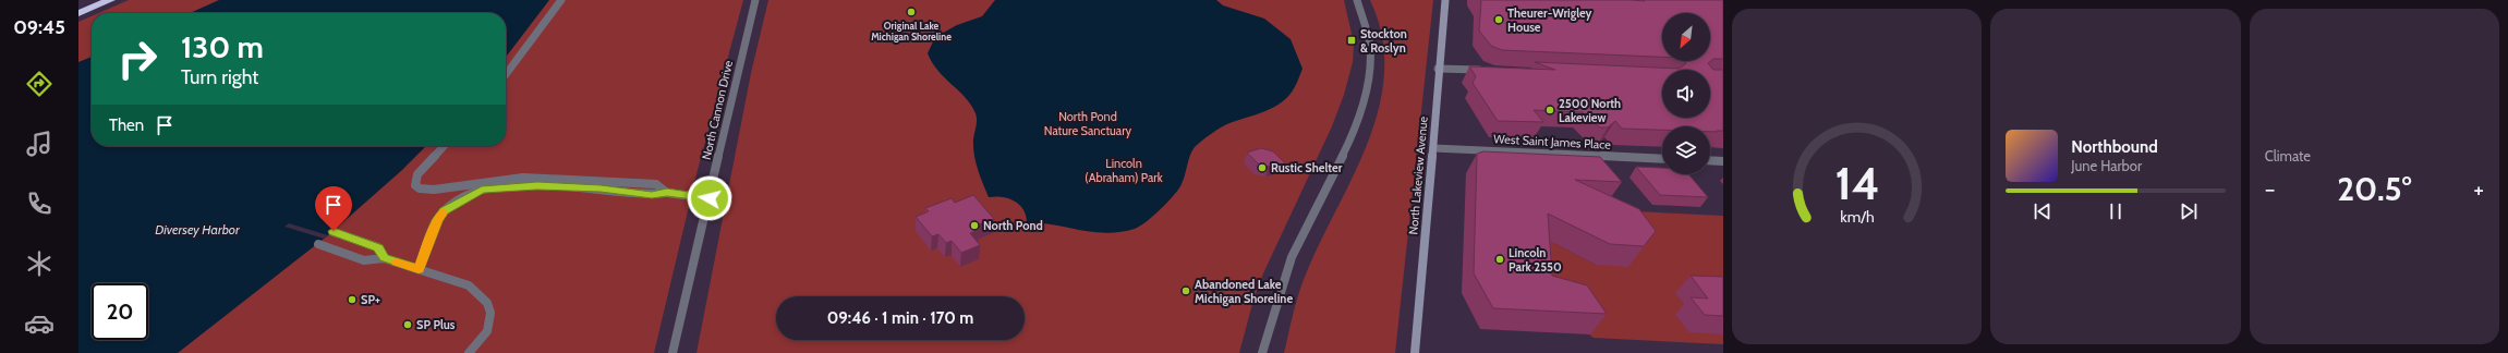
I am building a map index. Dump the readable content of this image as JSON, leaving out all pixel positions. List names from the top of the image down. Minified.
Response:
{"streets":{"main road":["North Lakeview Avenue"],"street":["North Cannon Drive","West Saint James Place"]},"crossings":[["West Saint James Place","North Lakeview Avenue"]],"water":["Diversey Harbor"],"parks":["North Pond Nature Sanctuary","Lincoln (Abraham) Park"],"places":{"other":["Original Lake Michigan Shoreline","Theurer-Wrigley House","2500 North Lakeview","Rustic Shelter","North Pond","Lincoln Park 2550","Abandoned Lake Michigan Shoreline","SP+","SP Plus"],"transit":["Stockton & Roslyn"]},"north":"bottom left","page":{"tabs":"09:45","tile":"Climate","turn":["130 m","Turn right"],"then":"Then","song":["Northbound","June Harbor"],"heat":["−","20.5°","+"],"limit":"20","trip":"09:46 · 1 min · 170 m","gauge":["14","km/h"]}}
